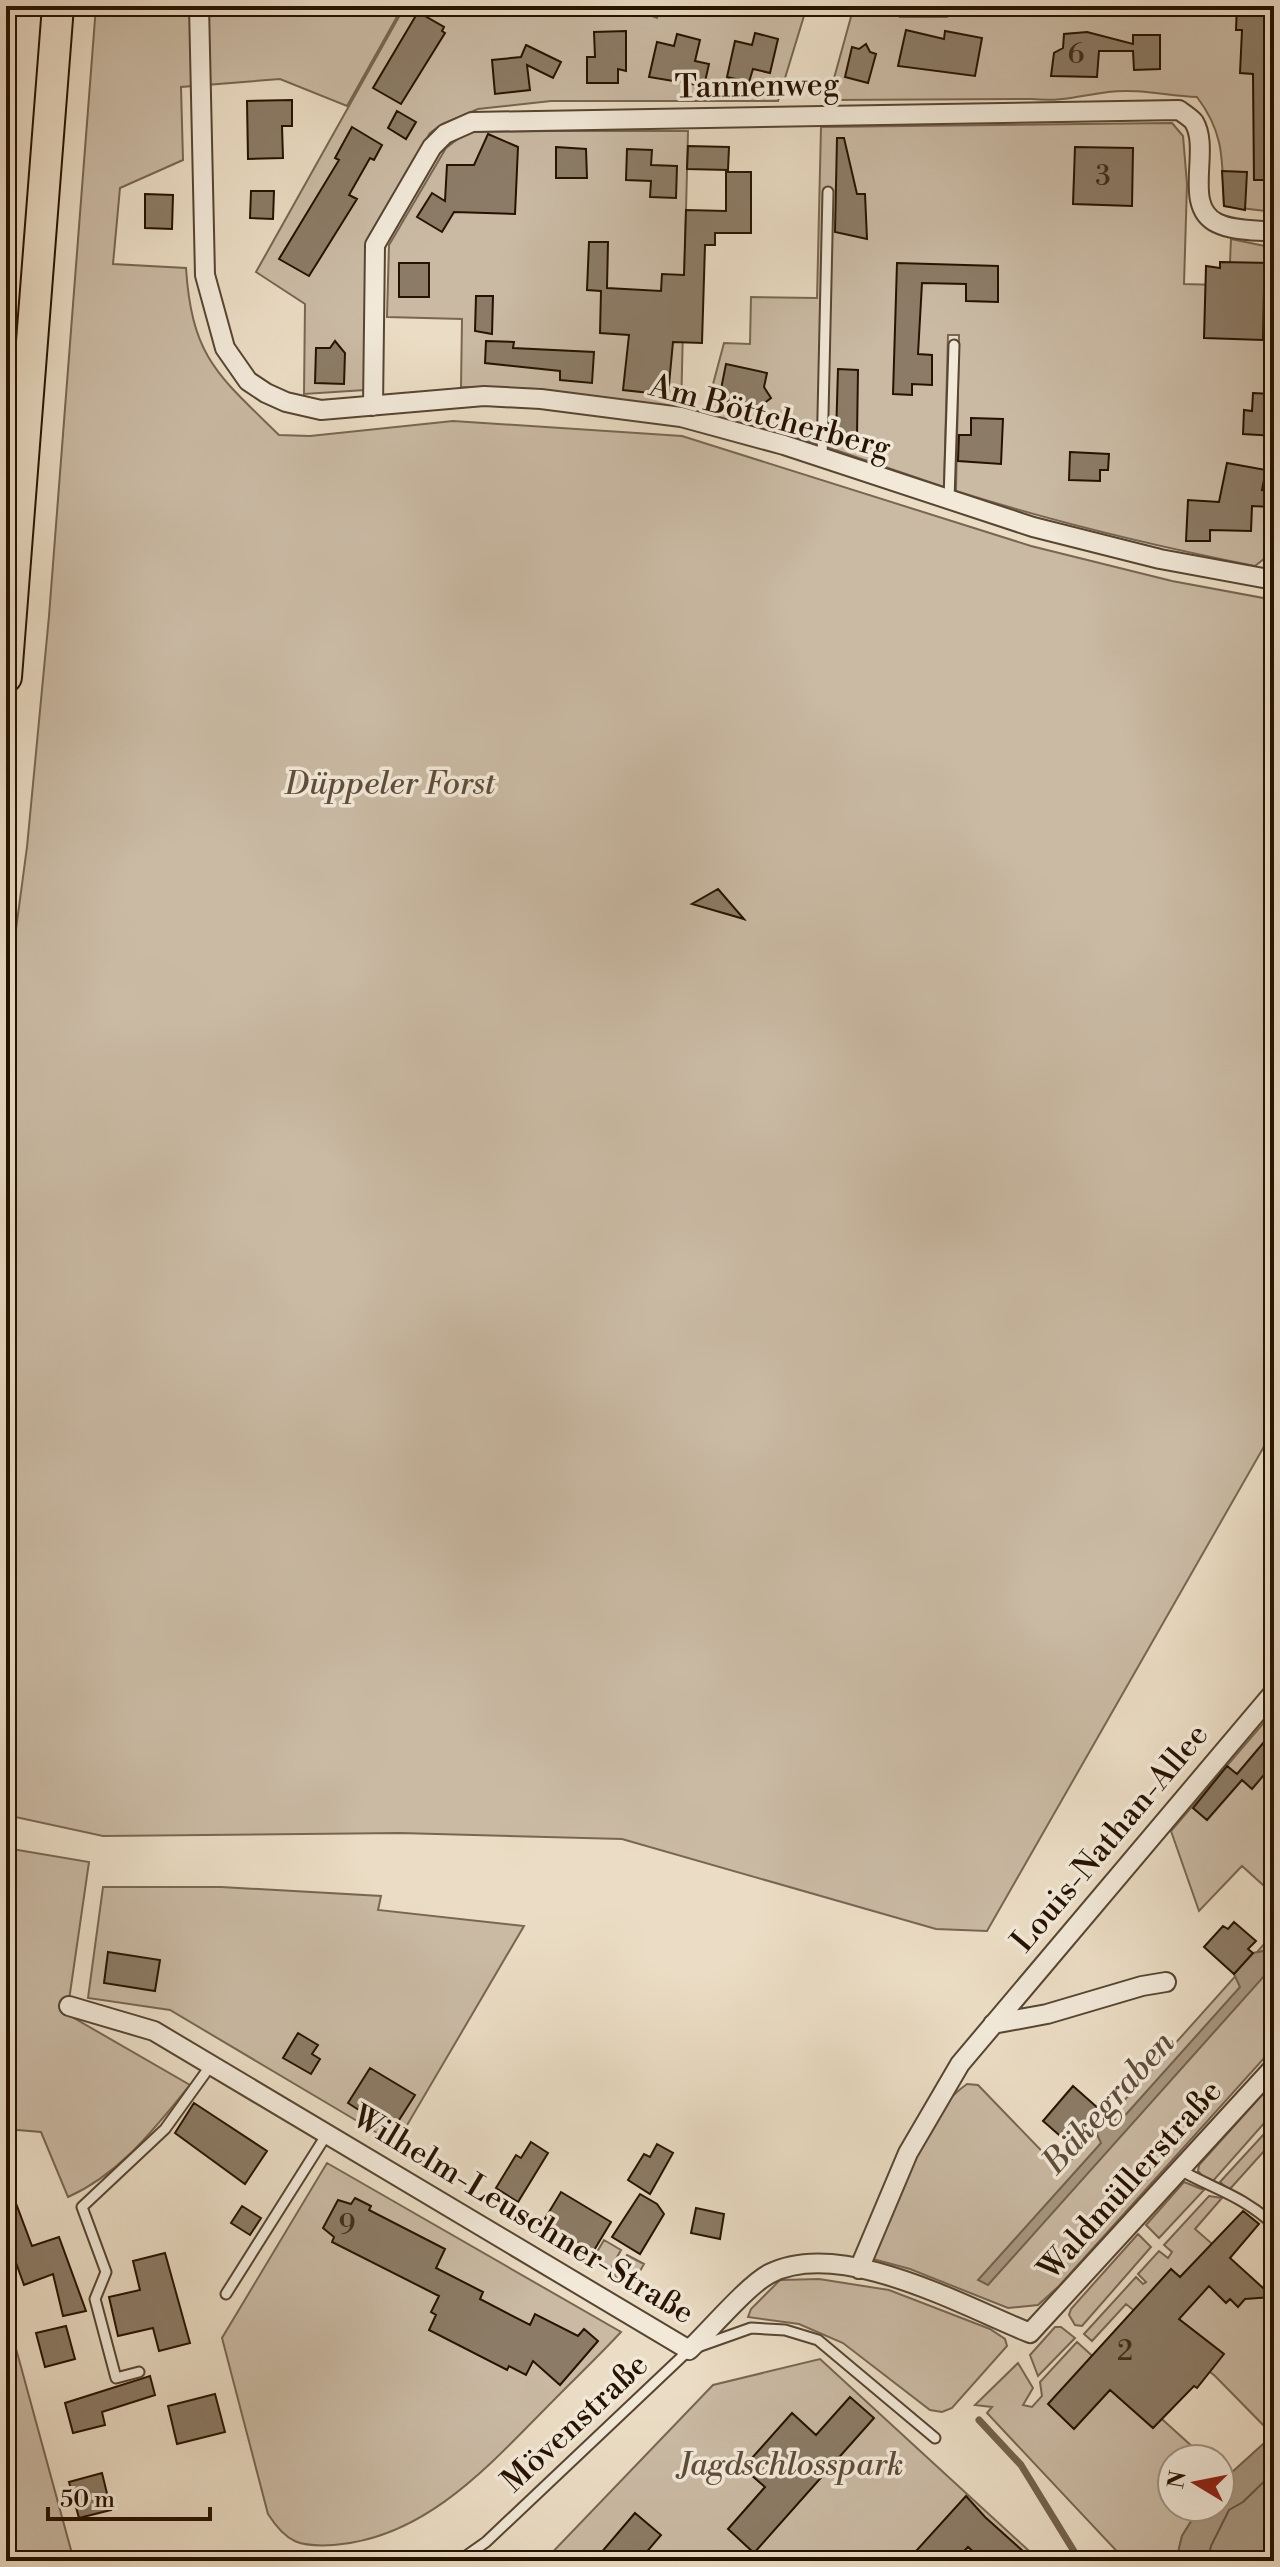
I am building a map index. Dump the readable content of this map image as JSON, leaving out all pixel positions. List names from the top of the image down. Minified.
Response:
{"streets":{"street":["Tannenweg","Am Böttcherberg","Louis-Nathan-Allee","Waldmüllerstraße","Wilhelm-Leuschner-Straße"],"lane":["Mövenstraße"]},"crossings":[["Tannenweg","Am Böttcherberg"],["Louis-Nathan-Allee","Wilhelm-Leuschner-Straße"],["Waldmüllerstraße","Wilhelm-Leuschner-Straße"],["Wilhelm-Leuschner-Straße","Mövenstraße"]],"water":["Bäkegraben"],"parks":["Düppeler Forst","Jagdschlosspark"],"house_numbers":["6","3","9","2"],"scale_bar":"50 m","north":"left"}
